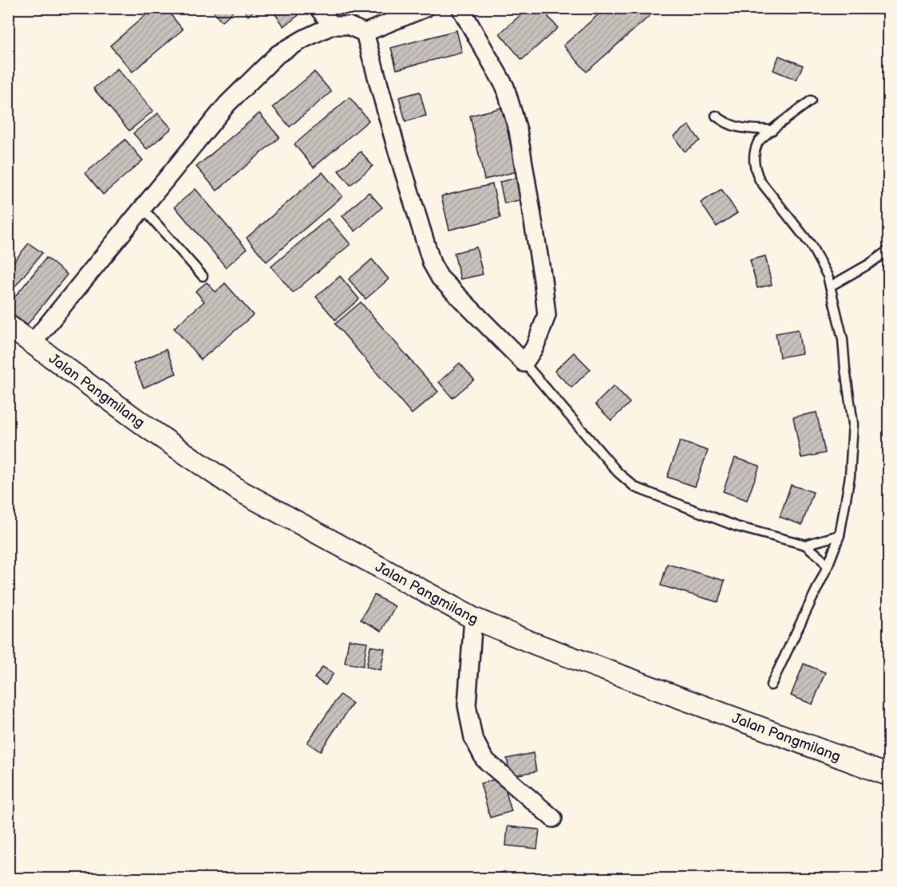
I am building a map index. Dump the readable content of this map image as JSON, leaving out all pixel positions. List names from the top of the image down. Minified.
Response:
{"streets":{"street":["Jalan Pangmilang"]}}
